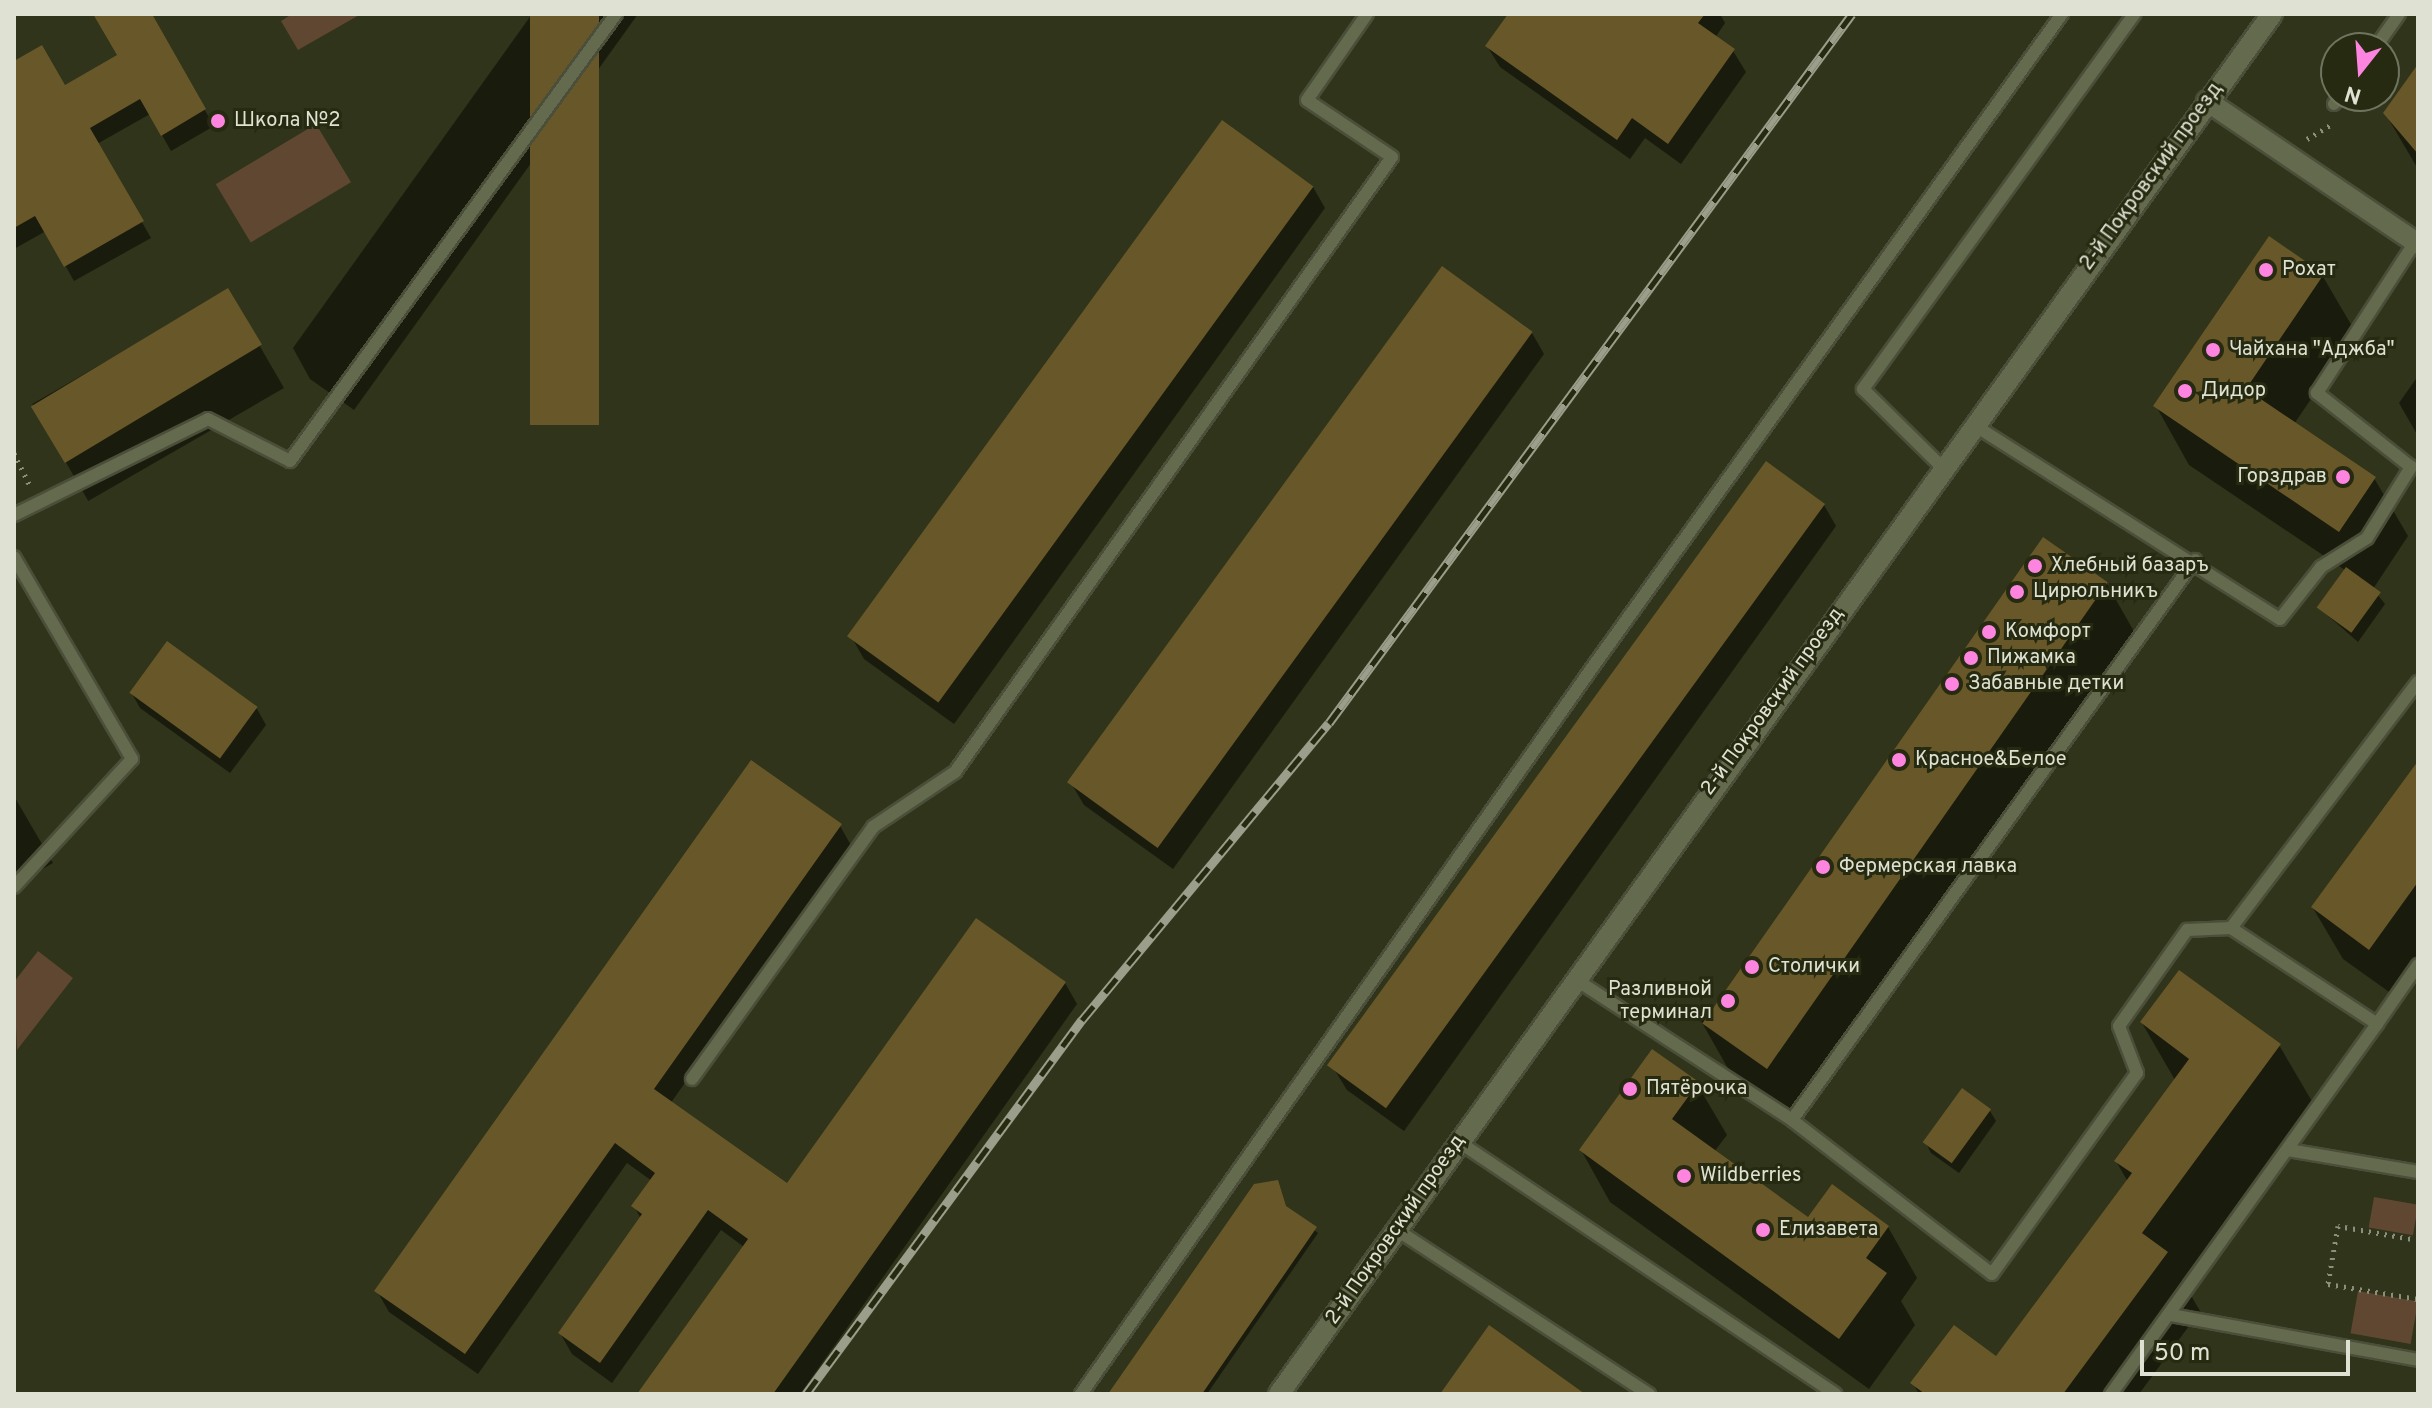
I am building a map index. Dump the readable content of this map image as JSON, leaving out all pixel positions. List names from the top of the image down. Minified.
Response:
{"streets":{"street":["2-й Покровский проезд"]},"places":["Школа №2","Рохат","Чайхана \"Аджба\"","Дидор","Горздрав","Хлебный базаръ","Цирюльникъ","Комфорт","Пижамка","Забавные детки","Красное&Белое","Фермерская лавка","Столички","Разливной терминал","Пятёрочка","Wildberries","Елизавета"],"scale_bar":"50 m","north":"bottom"}
